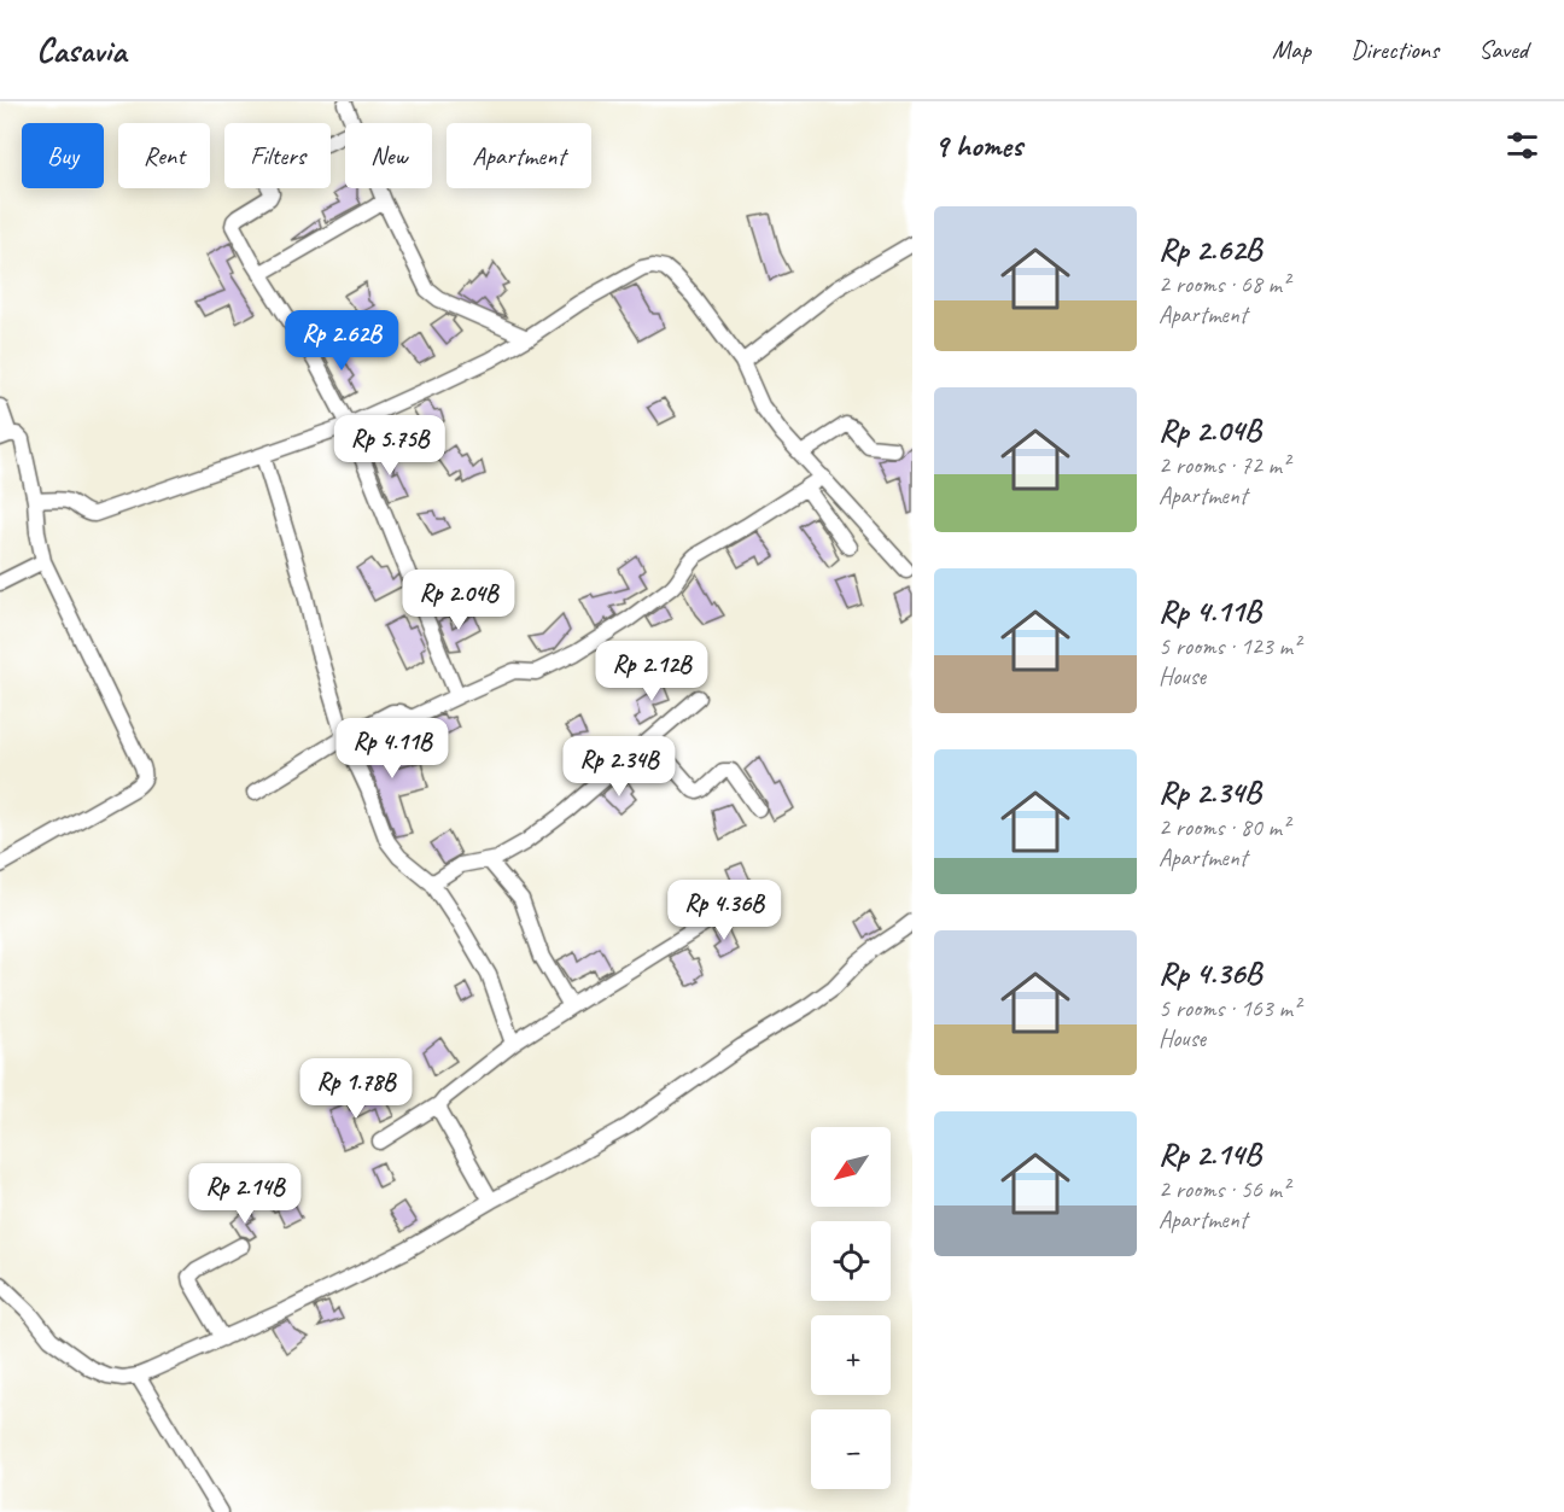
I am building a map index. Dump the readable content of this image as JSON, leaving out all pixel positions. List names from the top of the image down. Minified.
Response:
{"north":"bottom left","page":{"header":"Casavia","nav":["Map","Directions","Saved"],"heading":"9 homes","chip":["Buy","Rent","Filters","New","Apartment"],"list":[{"name":"Rp 2.62B","note":"2 rooms · 68 m² · Apartment"},{"name":"Rp 2.04B","note":"2 rooms · 72 m² · Apartment"},{"name":"Rp 4.11B","note":"5 rooms · 123 m² · House"},{"name":"Rp 2.34B","note":"2 rooms · 80 m² · Apartment"},{"name":"Rp 4.36B","note":"5 rooms · 163 m² · House"},{"name":"Rp 2.14B","note":"2 rooms · 56 m² · Apartment"}],"price":["Rp 2.62B","Rp 5.75B","Rp 2.04B","Rp 2.12B","Rp 4.11B","Rp 2.34B","Rp 4.36B","Rp 1.78B","Rp 2.14B"],"map_buttons":["+","−"]}}
